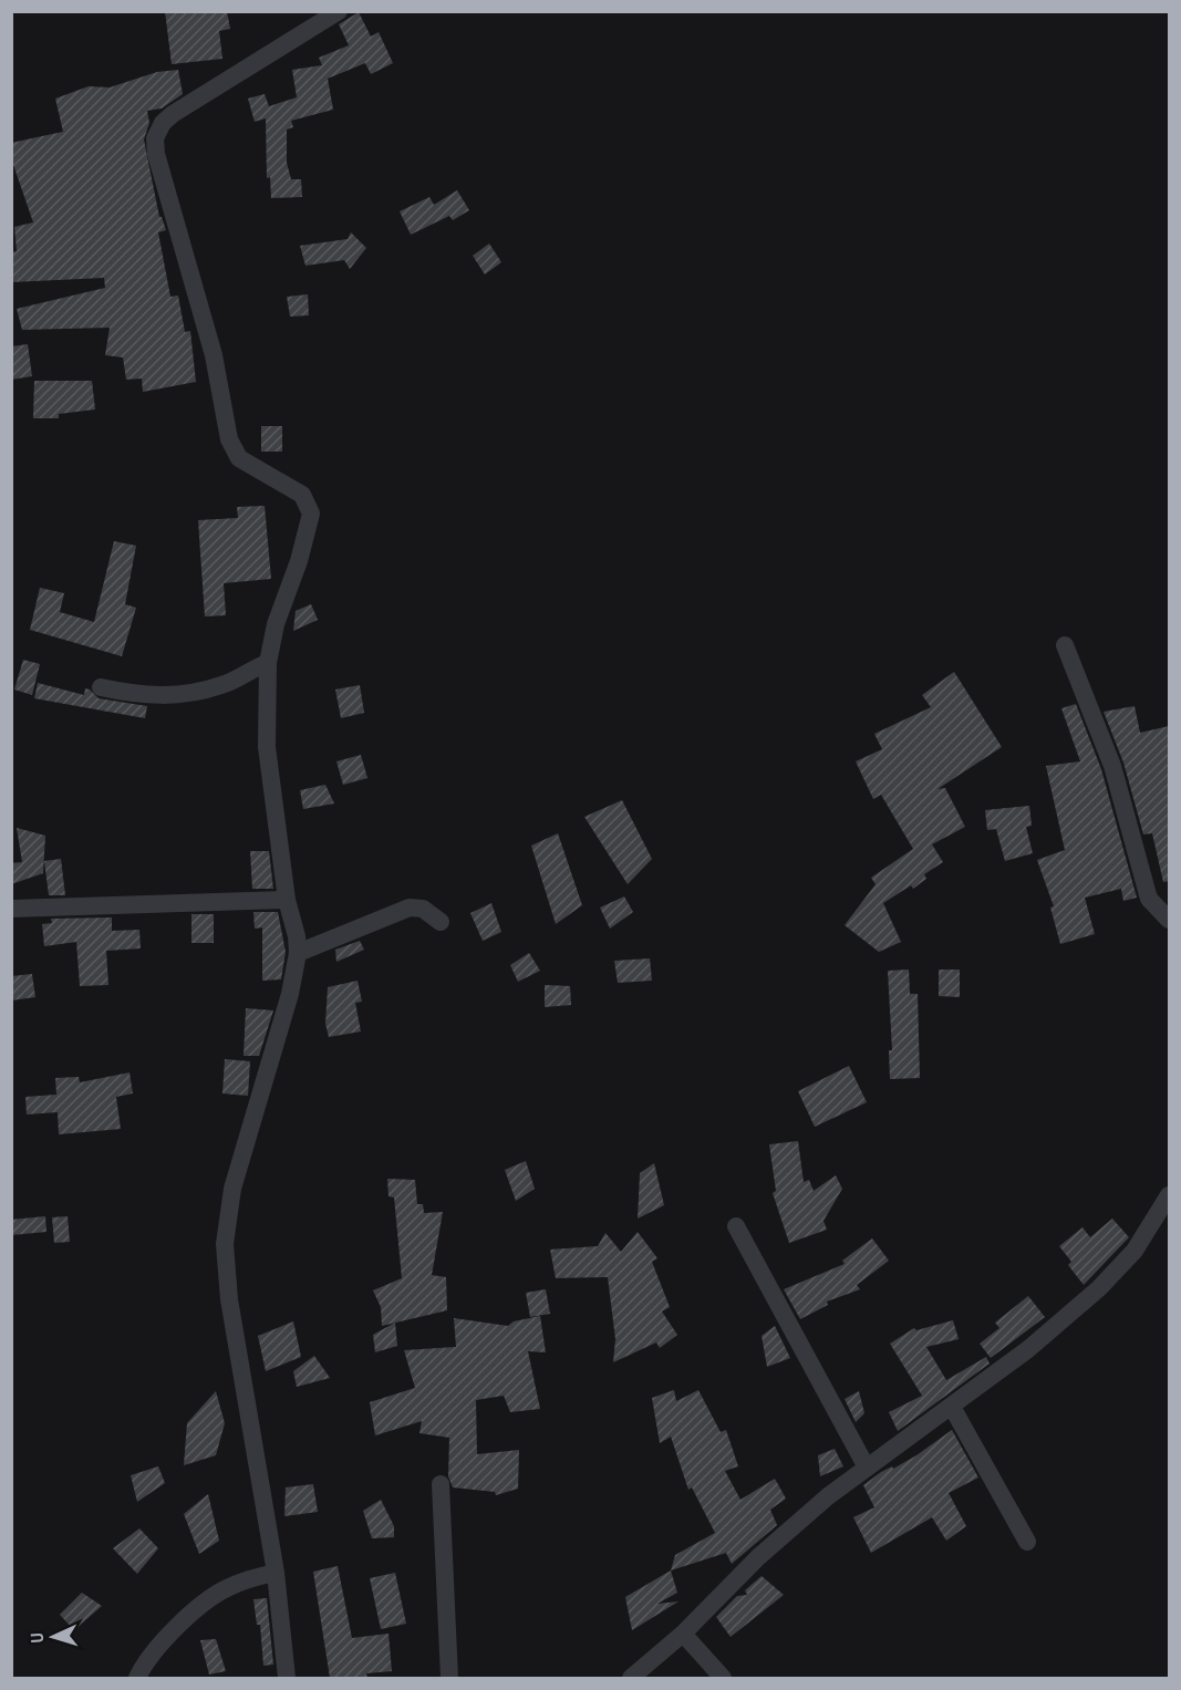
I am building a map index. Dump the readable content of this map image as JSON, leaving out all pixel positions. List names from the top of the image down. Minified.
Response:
{"north":"left"}
